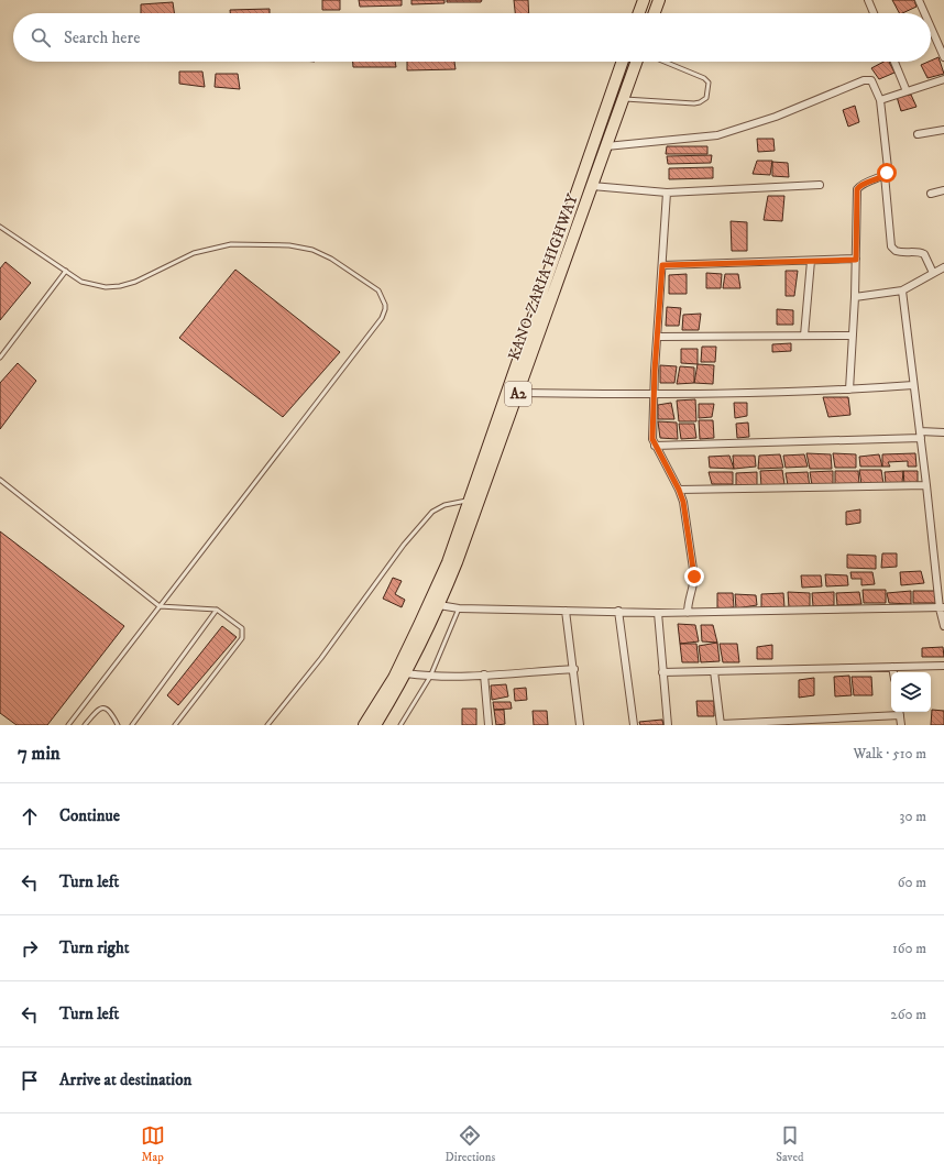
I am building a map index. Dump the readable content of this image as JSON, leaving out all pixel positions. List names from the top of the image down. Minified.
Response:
{"streets":{"highway":["KANO-ZARIA HIGHWAY","A2"]},"page":{"search":"Search here","heading":["7 min","Walk · 510 m"],"list":[["Continue","30 m"],["Turn left","60 m"],["Turn right","160 m"],["Turn left","260 m"],"Arrive at destination"],"nav":["Map","Directions","Saved"]}}
